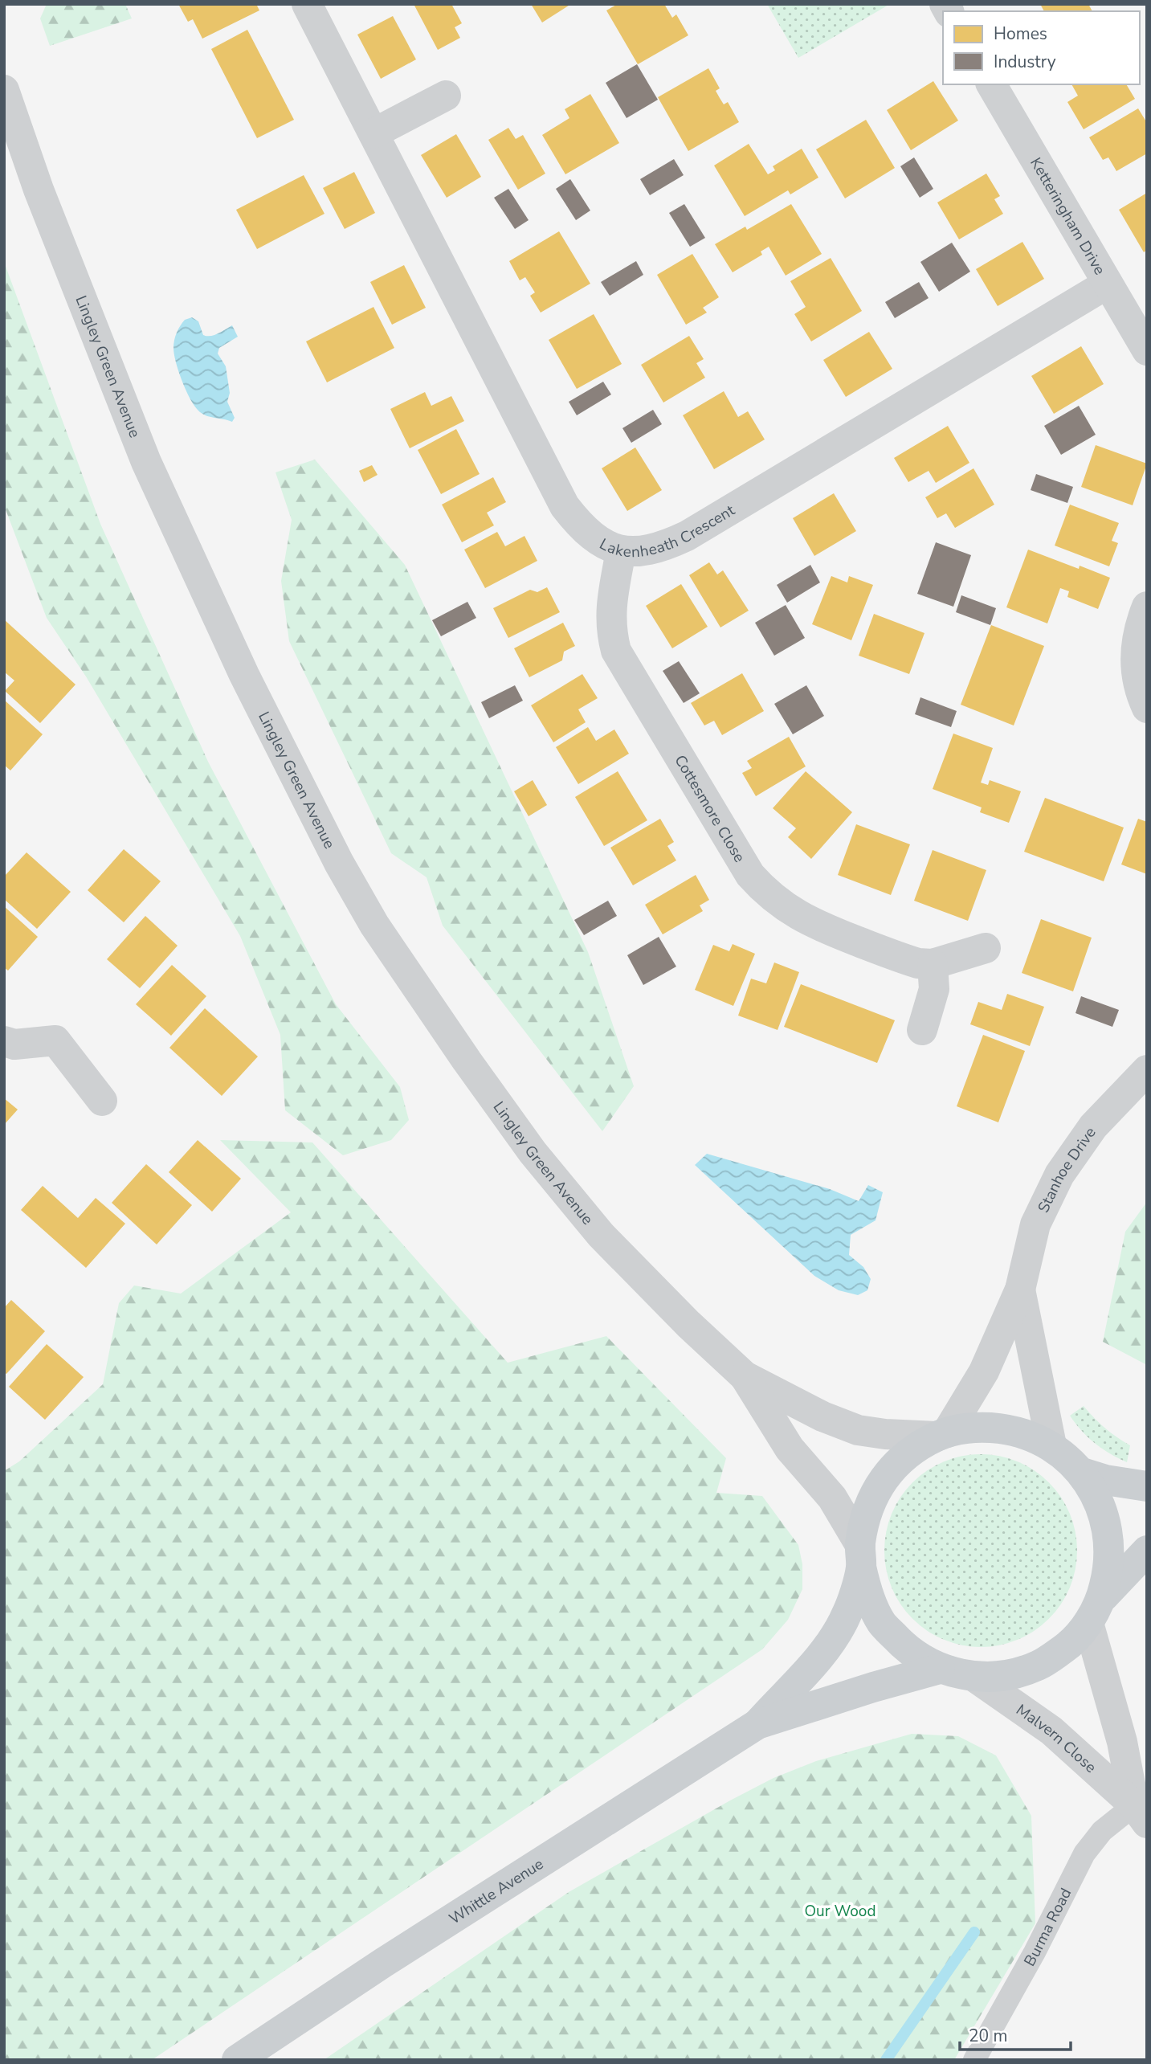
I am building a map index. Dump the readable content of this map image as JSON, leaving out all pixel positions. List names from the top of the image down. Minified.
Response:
{"streets":{"main road":["Whittle Avenue"],"street":["Ketteringham Drive","Lingley Green Avenue","Lakenheath Crescent","Cottesmore Close","Stanhoe Drive","Malvern Close","Burma Road"]},"crossings":[["Ketteringham Drive","Lakenheath Crescent"],["Lingley Green Avenue","Stanhoe Drive"],["Lingley Green Avenue","Whittle Avenue"],["Lakenheath Crescent","Cottesmore Close"],["Stanhoe Drive","Whittle Avenue"],["Malvern Close","Burma Road"]],"parks":["Our Wood"],"legend":["Homes","Industry"],"scale_bar":"20 m"}
